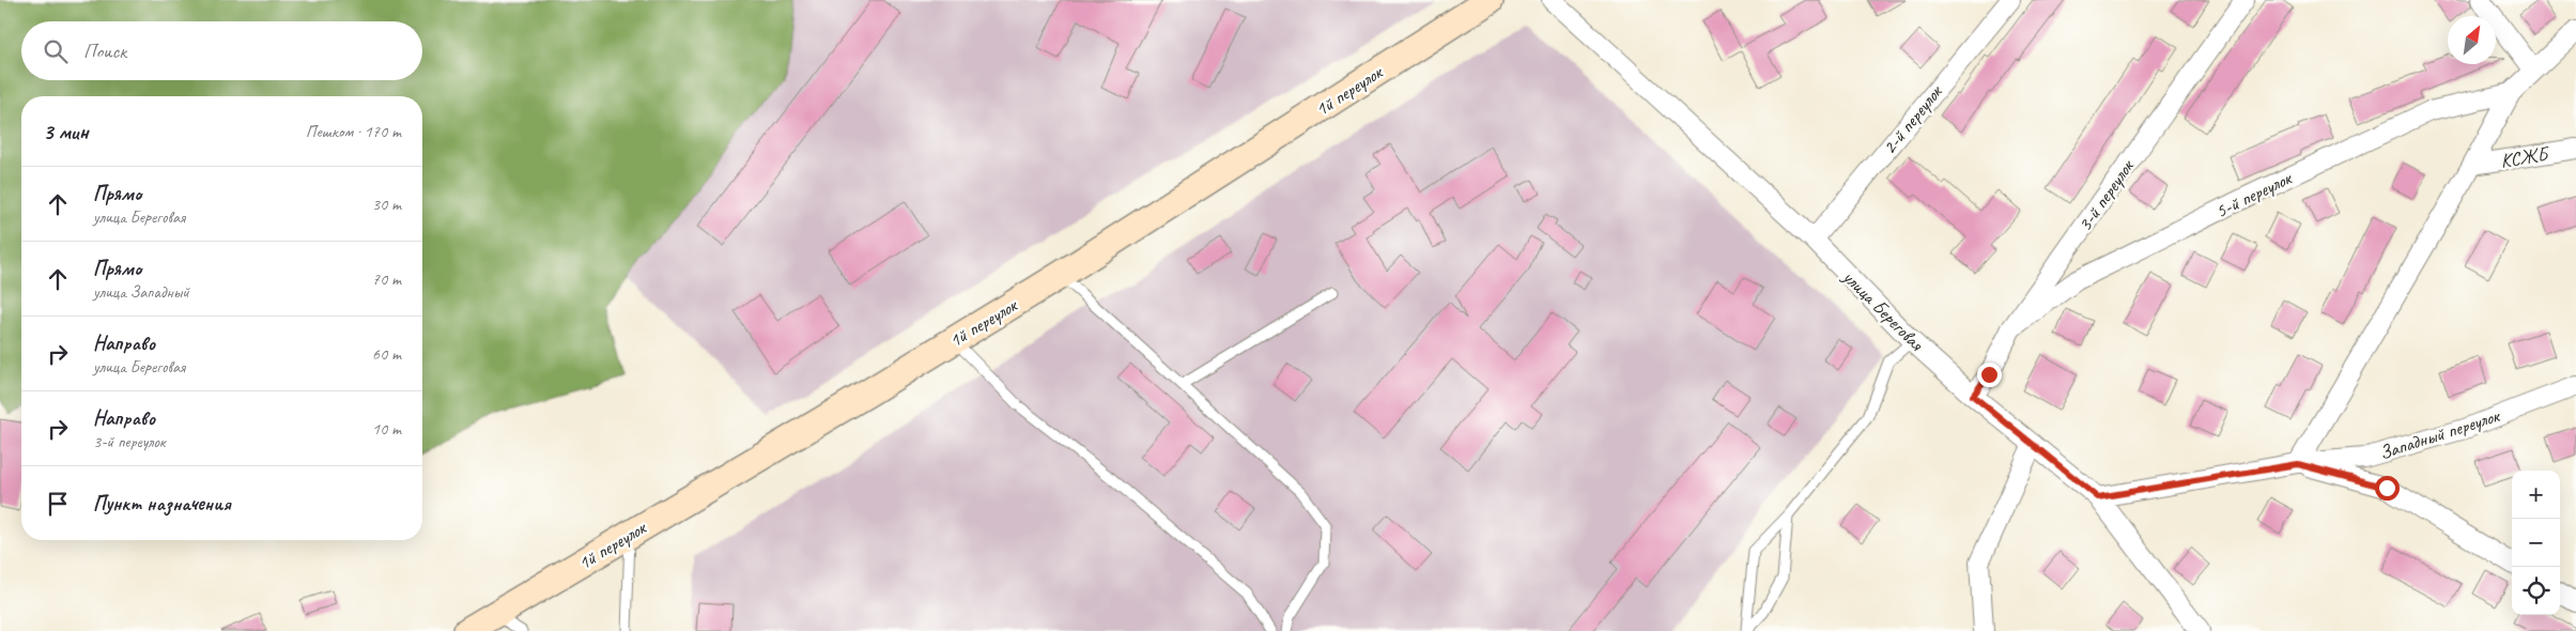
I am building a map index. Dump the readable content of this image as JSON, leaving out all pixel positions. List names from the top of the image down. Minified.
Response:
{"streets":{"street":["1й переулок","2-й переулок","КСЖБ","5-й переулок","3-й переулок","улица Береговая","Западный переулок"]},"crossings":[["2-й переулок","улица Береговая"],["5-й переулок","3-й переулок"],["3-й переулок","улица Береговая"],["улица Береговая","Западный переулок"]],"north":"top right","page":{"search":"Поиск","heading":["3 мин","Пешком · 170 m"],"list":[["Прямо","улица Береговая","30 m"],["Прямо","улица Западный","70 m"],["Направо","улица Береговая","60 m"],["Направо","3-й переулок","10 m"],"Пункт назначения"],"map_buttons":["+","−"]}}
